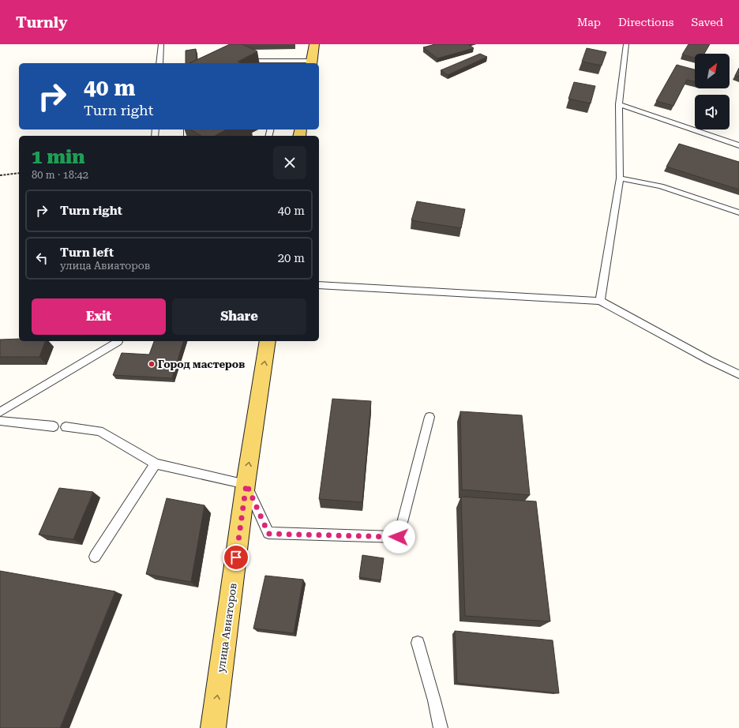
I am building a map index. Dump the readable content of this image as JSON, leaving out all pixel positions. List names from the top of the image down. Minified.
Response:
{"streets":{"main road":["улица Авиаторов"]},"one_way":["улица Авиаторов"],"places":["Город мастеров"],"north":"top right","page":{"header":"Turnly","nav":["Map","Directions","Saved"],"turn":["40 m","Turn right"],"heading":["1 min","80 m · 18:42"],"list":[{"name":"Turn right","value":"40 m"},{"name":"Turn left","note":"улица Авиаторов","value":"20 m"}],"buttons":["Exit","Share"]}}
